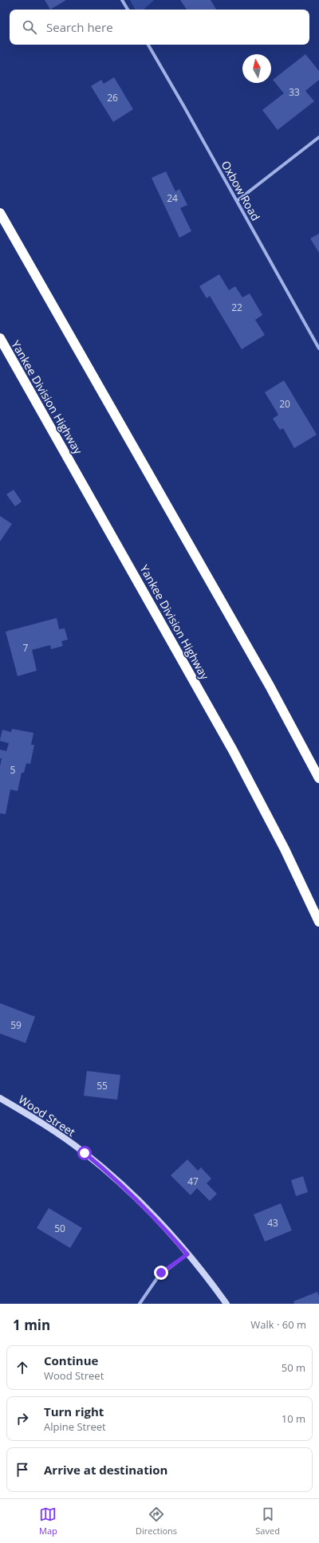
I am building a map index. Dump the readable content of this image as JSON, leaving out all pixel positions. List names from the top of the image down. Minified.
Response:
{"streets":{"highway":["Yankee Division Highway"],"street":["Oxbow Road","Wood Street"]},"house_numbers":["33","26","24","22","20","7","5","59","55","47","43","50"],"north":"top","page":{"search":"Search here","heading":["1 min","Walk · 60 m"],"list":[["Continue","Wood Street","50 m"],["Turn right","Alpine Street","10 m"],"Arrive at destination"],"nav":["Map","Directions","Saved"]}}
